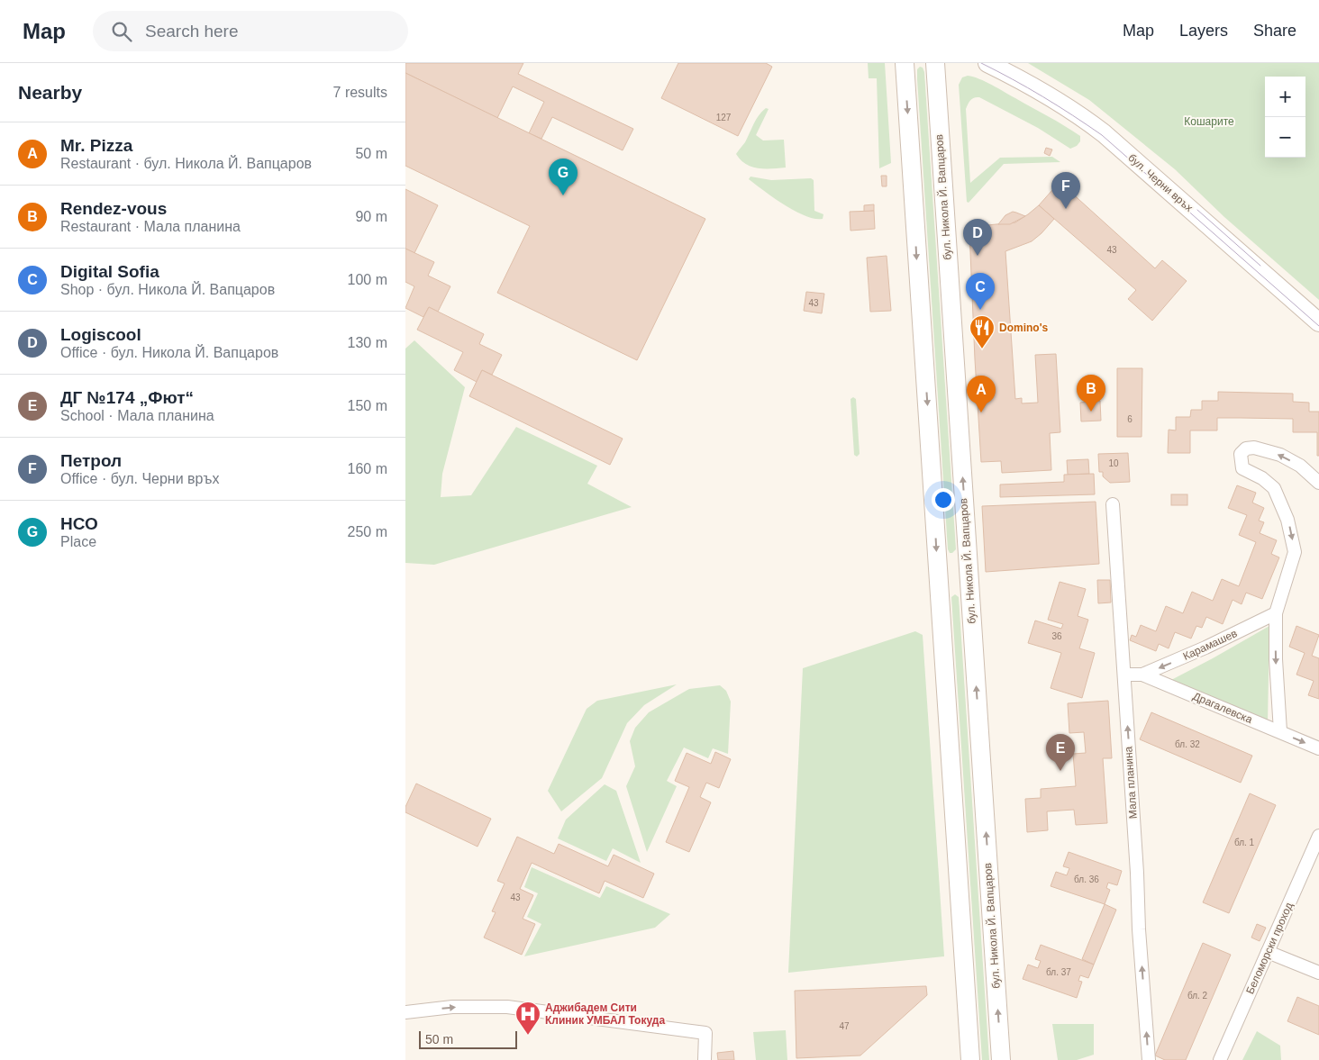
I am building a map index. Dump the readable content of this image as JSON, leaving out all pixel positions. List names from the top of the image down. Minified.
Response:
{"streets":{"main road":["бул. Черни връх","бул. Никола Й. Вапцаров"],"street":["Карамашев","Драгалевска","Мала планина","Беломорски проход"]},"crossings":[["Карамашев","Драгалевска"],["Драгалевска","Мала планина"]],"one_way":["Карамашев","Мала планина"],"parks":["Кошарите"],"places":{"restaurant":["Domino's"],"hospital":["Аджибадем Сити Клиник УМБАЛ Токуда"]},"house_numbers":["127","43","43","6","10","36","бл. 32","бл. 1","бл. 36","43","бл. 37","бл. 2","47"],"scale_bar":"50 m","page":{"header":"Map","search":"Search here","nav":["Map","Layers","Share"],"heading":["Nearby","7 results"],"map_buttons":["+","−"],"list":[{"mark":"A","name":"Mr. Pizza","note":"Restaurant · бул. Никола Й. Вапцаров","value":"50 m"},{"mark":"B","name":"Rendez-vous","note":"Restaurant · Мала планина","value":"90 m"},{"mark":"C","name":"Digital Sofia","note":"Shop · бул. Никола Й. Вапцаров","value":"100 m"},{"mark":"D","name":"Logiscool","note":"Office · бул. Никола Й. Вапцаров","value":"130 m"},{"mark":"E","name":"ДГ №174 „Фют“","note":"School · Мала планина","value":"150 m"},{"mark":"F","name":"Петрол","note":"Office · бул. Черни връх","value":"160 m"},{"mark":"G","name":"НСО","note":"Place","value":"250 m"}],"pins":["G","F","D","C","B","A","E"],"scale":"50 m"}}
